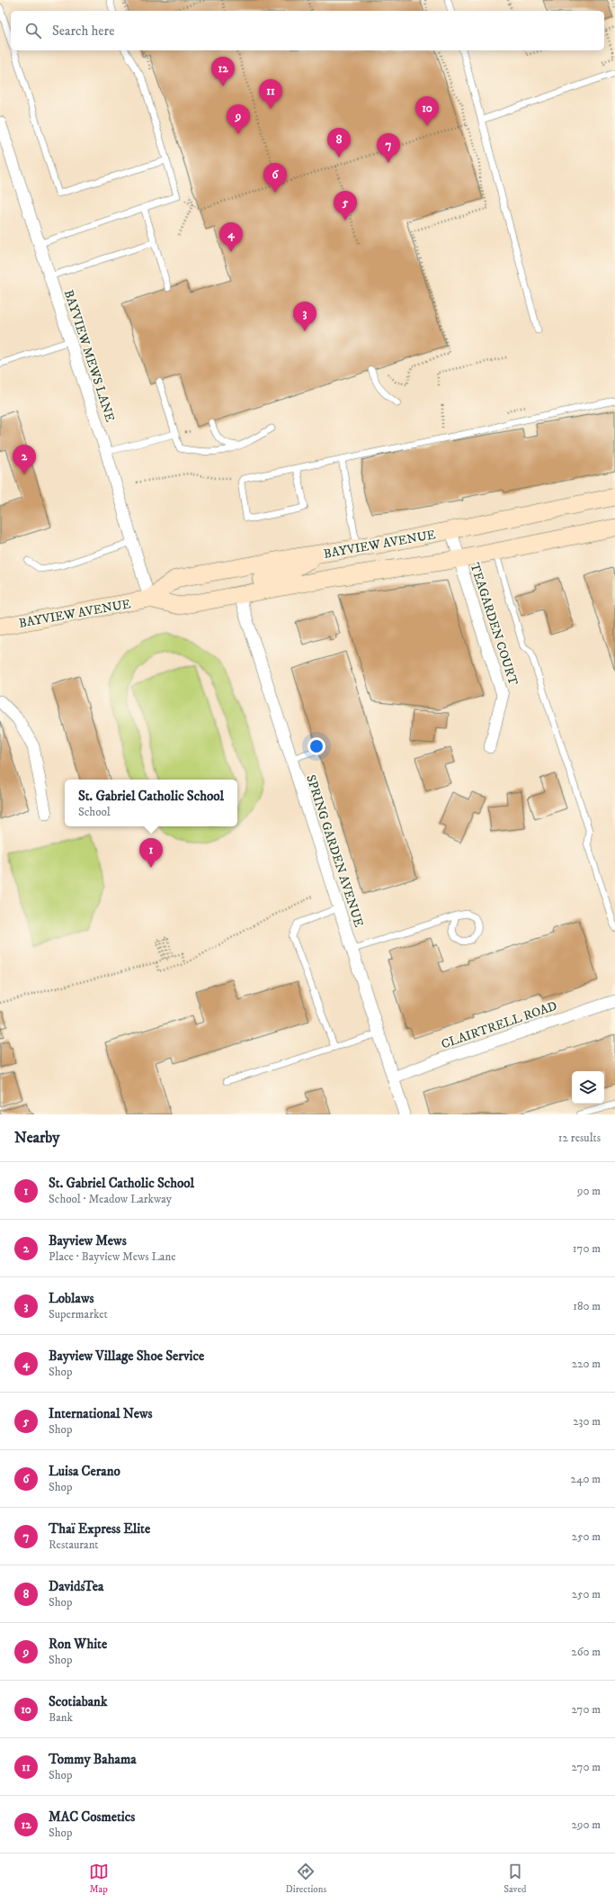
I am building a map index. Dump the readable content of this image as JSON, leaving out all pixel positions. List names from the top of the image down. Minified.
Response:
{"streets":{"main road":["BAYVIEW AVENUE"],"street":["BAYVIEW MEWS LANE","TEAGARDEN COURT","SPRING GARDEN AVENUE","CLAIRTRELL ROAD"]},"crossings":[["BAYVIEW MEWS LANE","BAYVIEW AVENUE"],["BAYVIEW AVENUE","TEAGARDEN COURT"],["BAYVIEW AVENUE","SPRING GARDEN AVENUE"],["SPRING GARDEN AVENUE","CLAIRTRELL ROAD"]],"page":{"search":"Search here","pins":["12","11","10","9","8","7","6","5","4","3","2","1"],"popup":["St. Gabriel Catholic School","School"],"heading":["Nearby","12 results"],"list":[{"mark":"1","name":"St. Gabriel Catholic School","note":"School · Meadow Larkway","value":"90 m"},{"mark":"2","name":"Bayview Mews","note":"Place · Bayview Mews Lane","value":"170 m"},{"mark":"3","name":"Loblaws","note":"Supermarket","value":"180 m"},{"mark":"4","name":"Bayview Village Shoe Service","note":"Shop","value":"220 m"},{"mark":"5","name":"International News","note":"Shop","value":"230 m"},{"mark":"6","name":"Luisa Cerano","note":"Shop","value":"240 m"},{"mark":"7","name":"Thaï Express Elite","note":"Restaurant","value":"250 m"},{"mark":"8","name":"DavidsTea","note":"Shop","value":"250 m"},{"mark":"9","name":"Ron White","note":"Shop","value":"260 m"},{"mark":"10","name":"Scotiabank","note":"Bank","value":"270 m"},{"mark":"11","name":"Tommy Bahama","note":"Shop","value":"270 m"},{"mark":"12","name":"MAC Cosmetics","note":"Shop","value":"290 m"}],"nav":["Map","Directions","Saved"]}}
